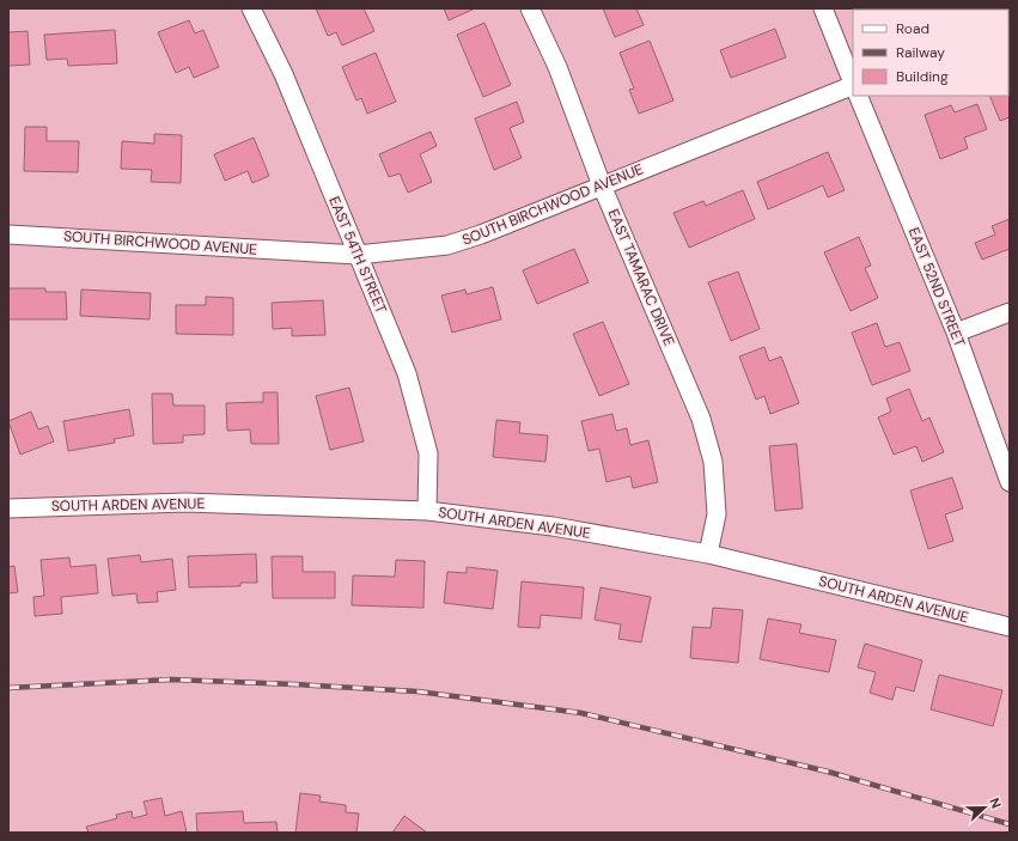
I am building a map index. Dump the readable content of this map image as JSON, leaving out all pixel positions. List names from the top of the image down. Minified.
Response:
{"streets":{"street":["SOUTH BIRCHWOOD AVENUE","EAST 54TH STREET","EAST TAMARAC DRIVE","EAST 52ND STREET","SOUTH ARDEN AVENUE"]},"crossings":[["SOUTH BIRCHWOOD AVENUE","EAST 54TH STREET"],["SOUTH BIRCHWOOD AVENUE","EAST TAMARAC DRIVE"],["EAST 54TH STREET","SOUTH ARDEN AVENUE"],["EAST TAMARAC DRIVE","SOUTH ARDEN AVENUE"]],"legend":["Road","Railway","Building"],"north":"right"}
